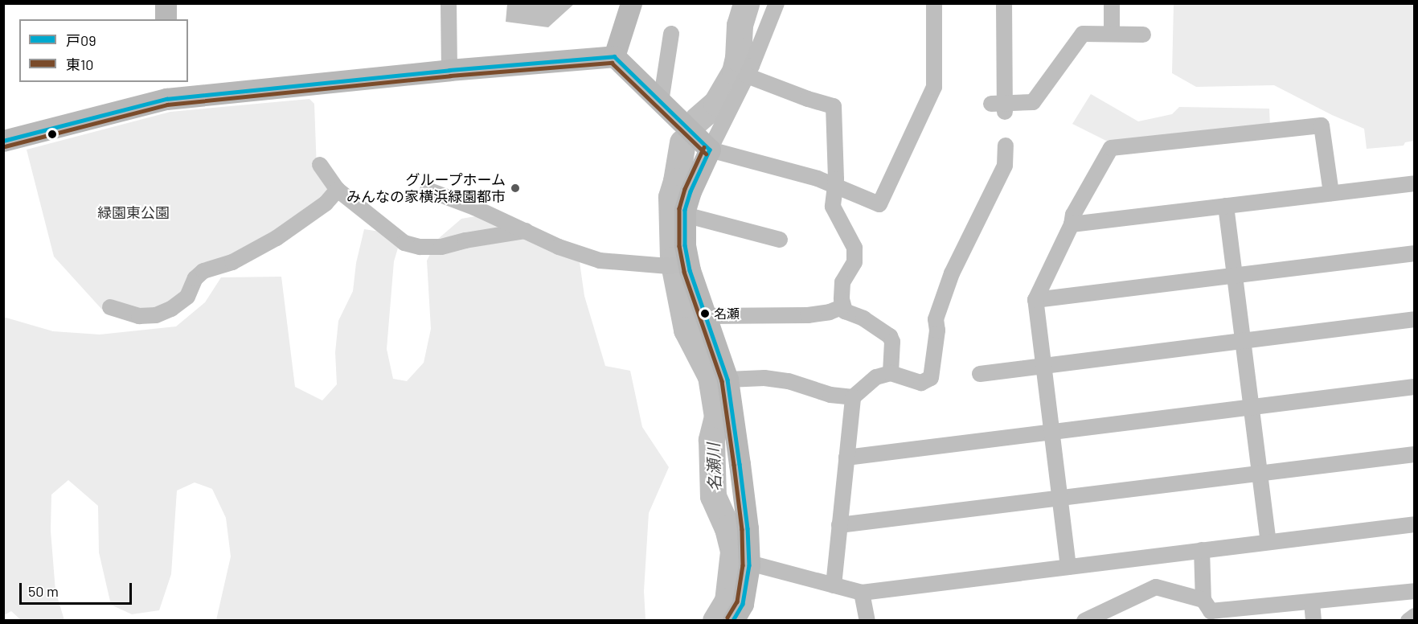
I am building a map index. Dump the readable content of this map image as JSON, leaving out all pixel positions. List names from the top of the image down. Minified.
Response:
{"water":["名瀬川"],"parks":["緑園東公園"],"places":["グループホーム みんなの家横浜緑園都市","名瀬"],"lines":["transit line 戸09","transit line 東10"],"legend":["戸09","東10"],"scale_bar":"50 m"}
